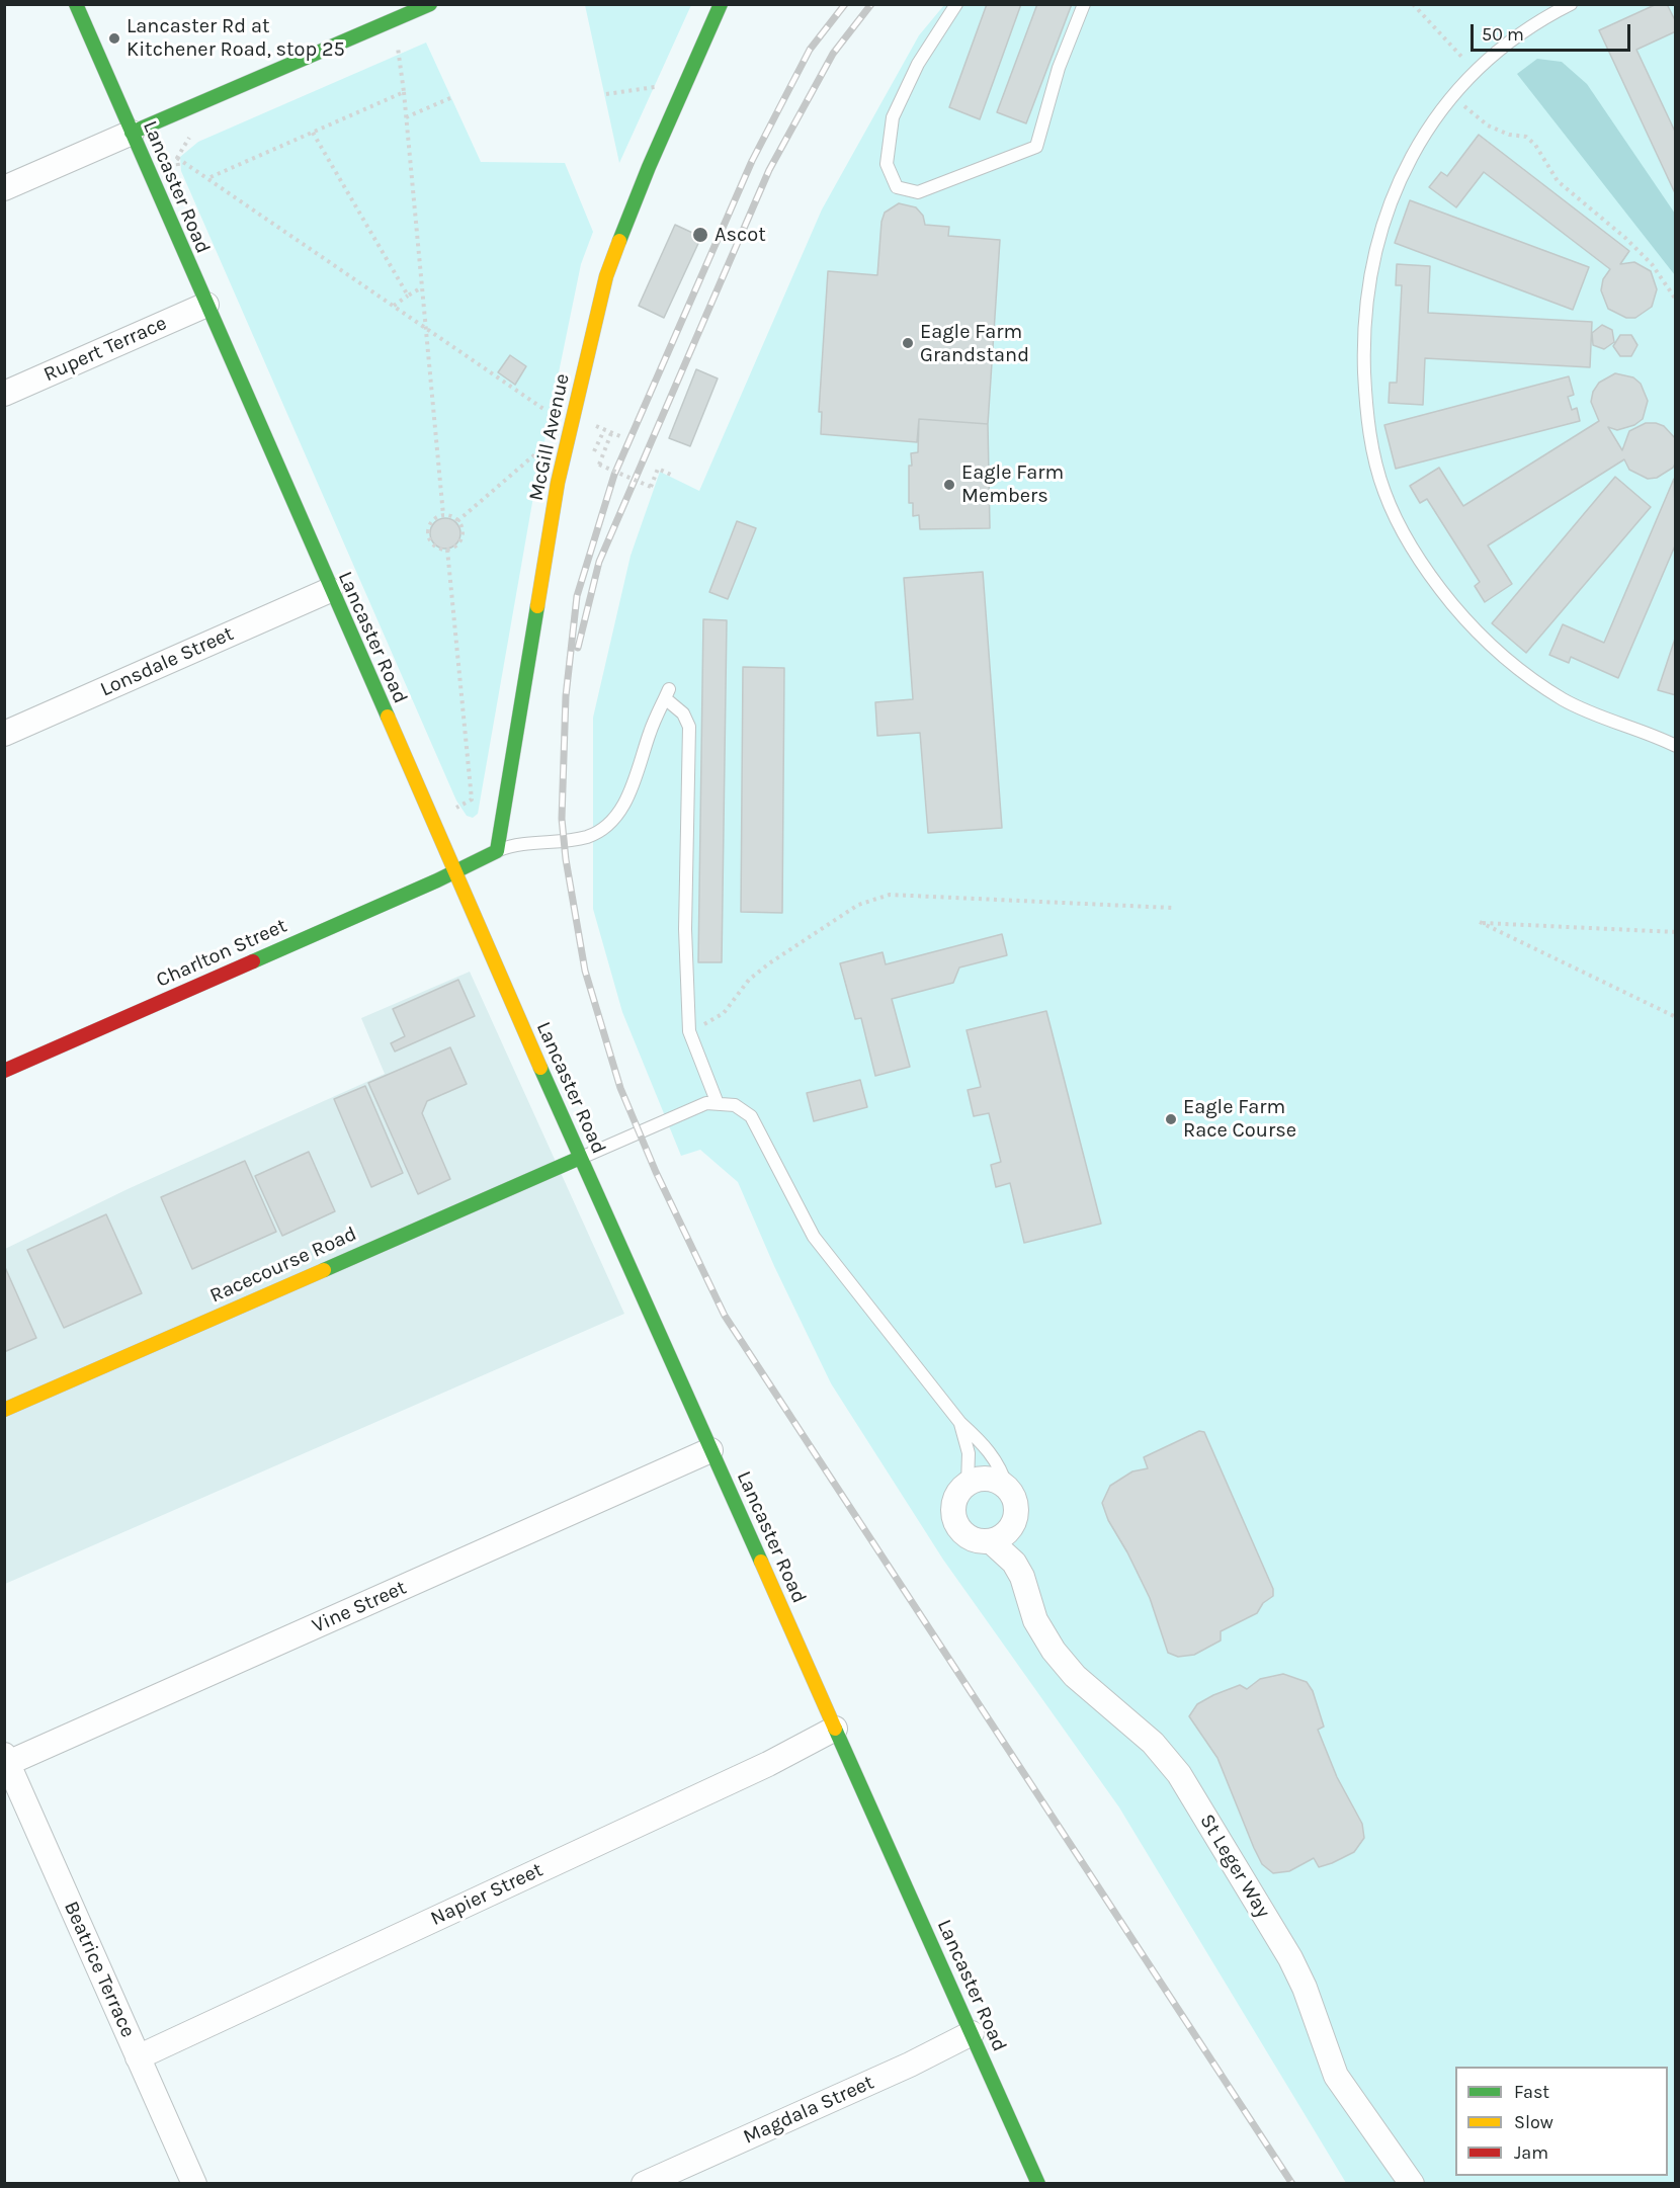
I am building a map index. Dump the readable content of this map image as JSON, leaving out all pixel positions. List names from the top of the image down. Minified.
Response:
{"streets":{"main road":["Lancaster Road","McGill Avenue","Charlton Street","Racecourse Road"],"street":["Rupert Terrace","Lonsdale Street","Vine Street","St Leger Way","Napier Street","Beatrice Terrace","Magdala Street"]},"crossings":[["Lancaster Road","Rupert Terrace"],["Lancaster Road","Lonsdale Street"],["Lancaster Road","Charlton Street"],["Lancaster Road","Racecourse Road"],["Lancaster Road","Vine Street"],["Lancaster Road","Napier Street"],["Lancaster Road","Magdala Street"],["Vine Street","Beatrice Terrace"],["Napier Street","Beatrice Terrace"]],"places":["Lancaster Rd at Kitchener Road, stop 25","Ascot","Eagle Farm Grandstand","Eagle Farm Members","Eagle Farm Race Course"],"legend":["Fast","Slow","Jam"],"scale_bar":"50 m"}
